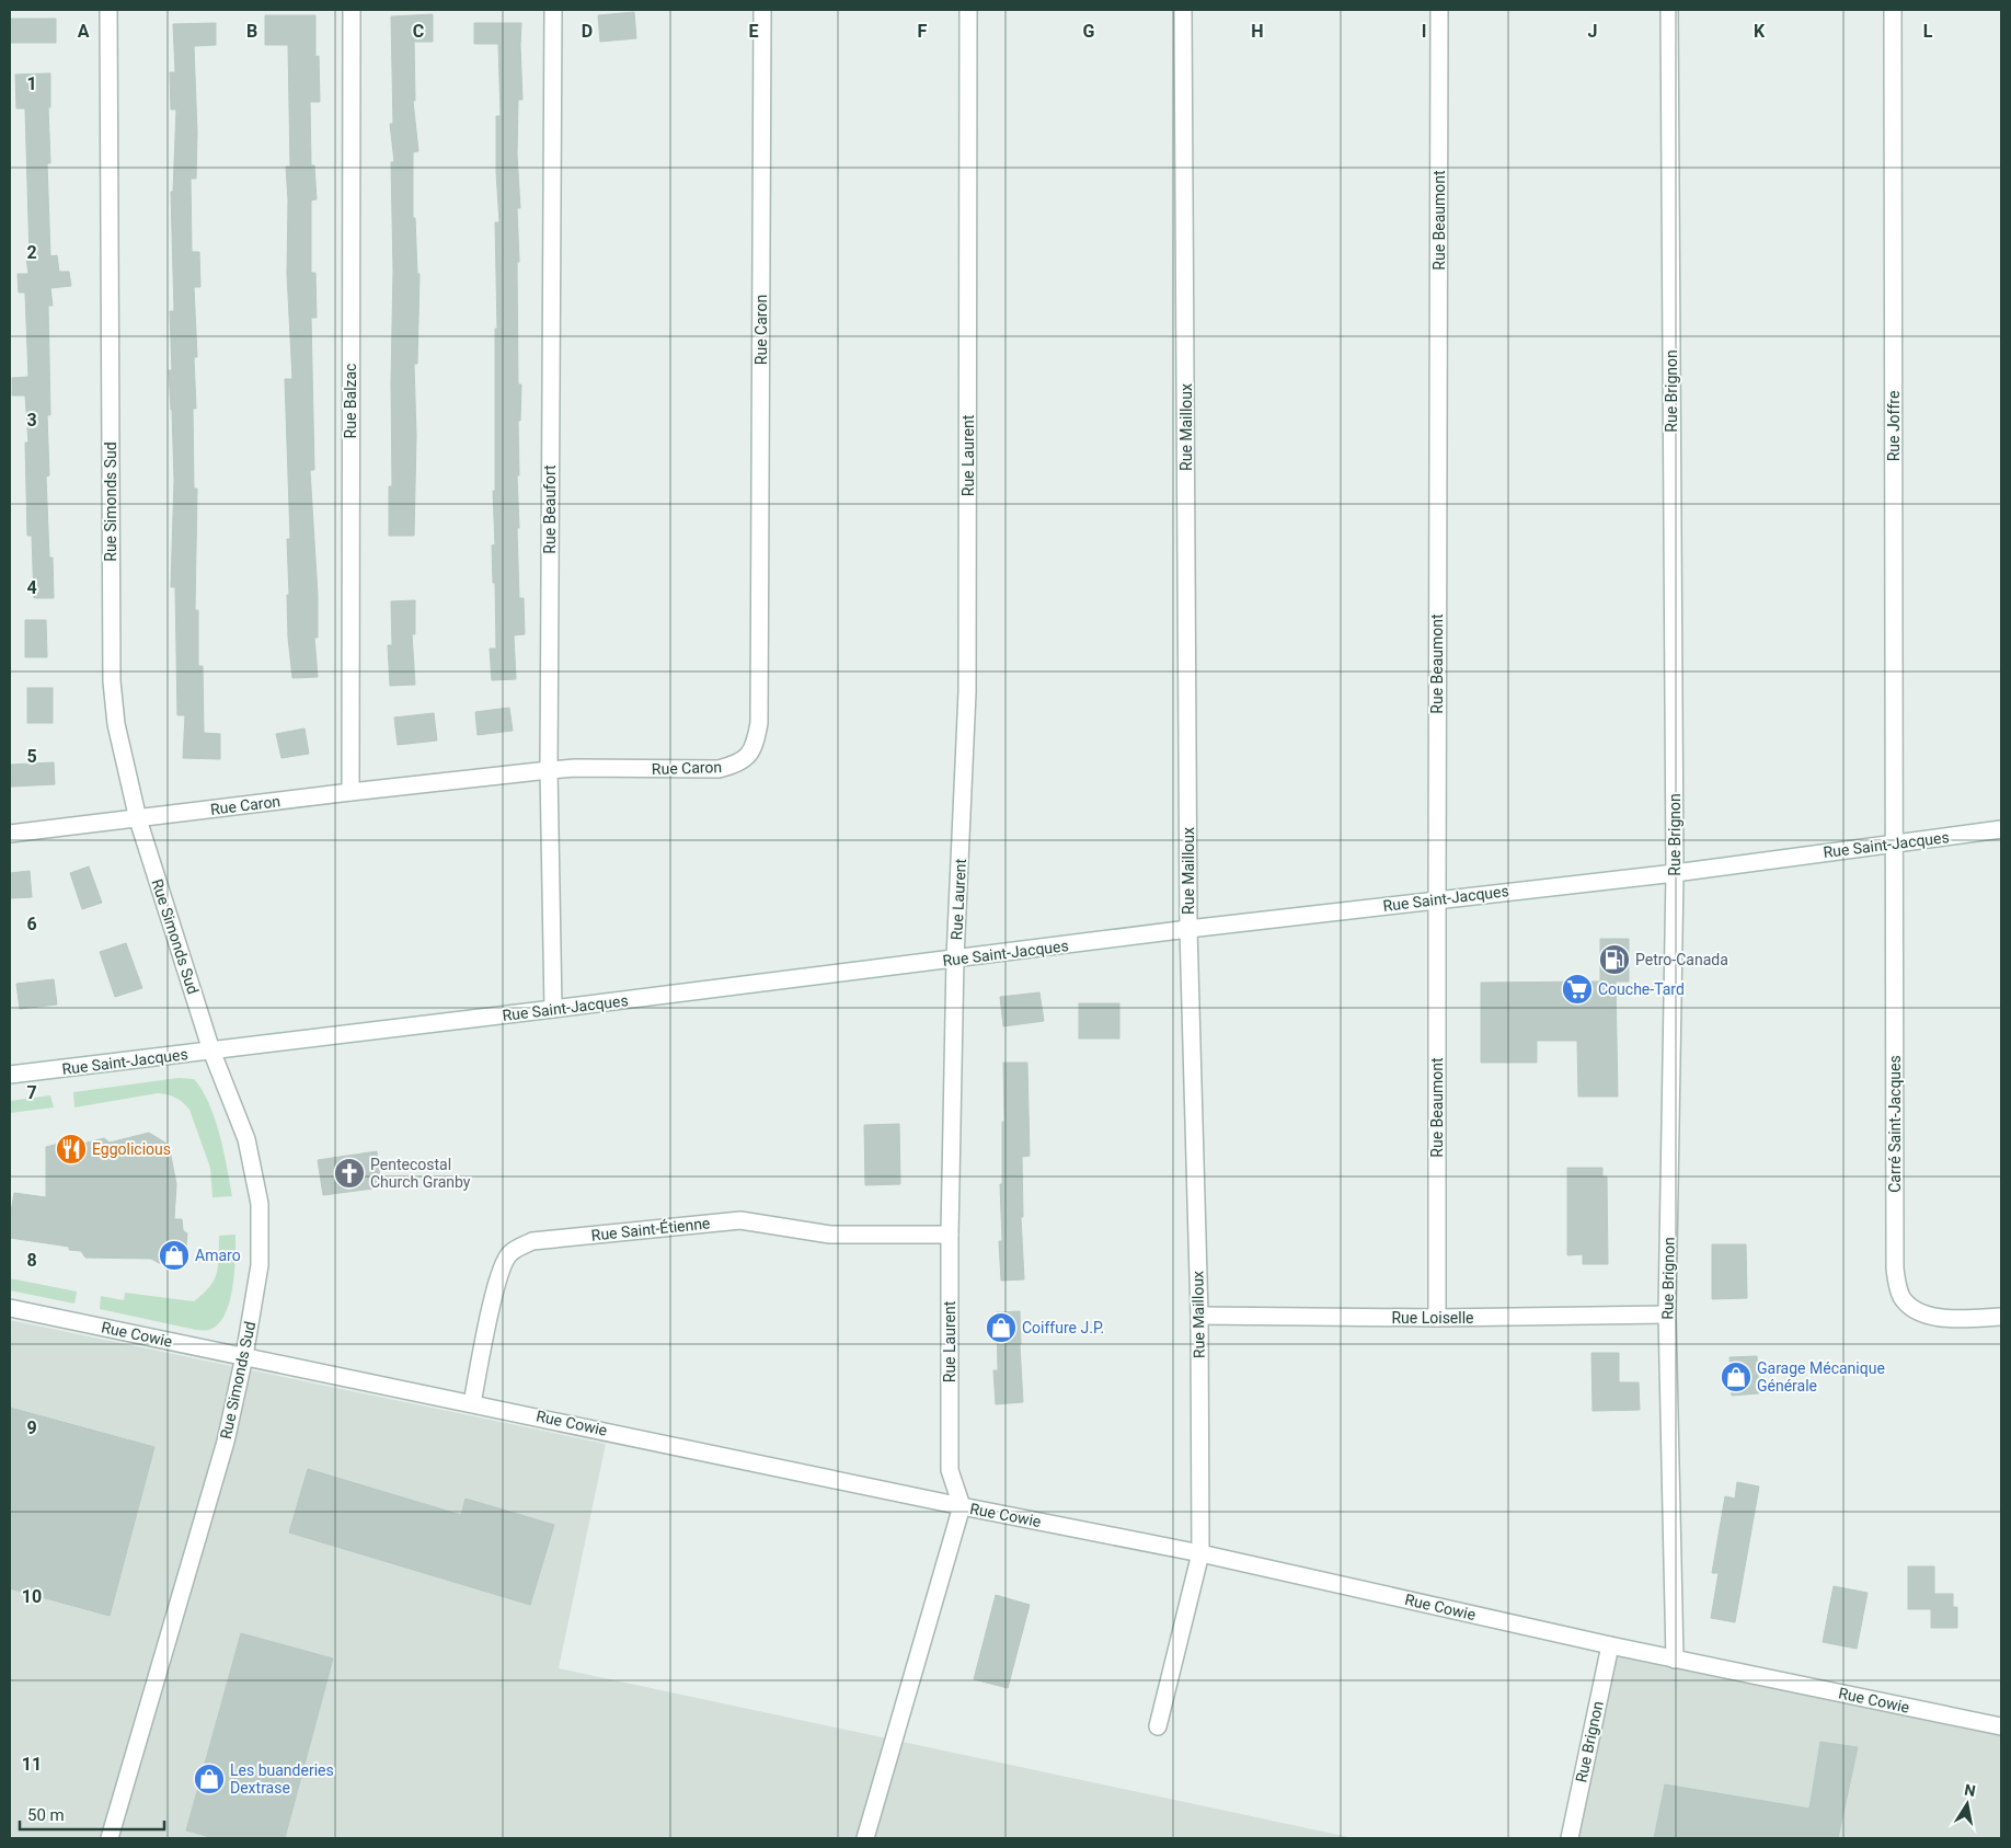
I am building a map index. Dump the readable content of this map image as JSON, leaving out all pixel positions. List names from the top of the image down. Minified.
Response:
{"streets":{"street":["Rue Beaumont","Rue Caron","Rue Brignon","Rue Balzac","Rue Joffre","Rue Mailloux","Rue Laurent","Rue Simonds Sud","Rue Beaufort","Rue Saint-Jacques","Carré Saint-Jacques","Rue Saint-Étienne","Rue Loiselle","Rue Cowie"]},"crossings":[["Rue Beaumont","Rue Saint-Jacques"],["Rue Beaumont","Rue Loiselle"],["Rue Caron","Rue Balzac"],["Rue Caron","Rue Simonds Sud"],["Rue Caron","Rue Beaufort"],["Rue Brignon","Rue Saint-Jacques"],["Rue Brignon","Rue Loiselle"],["Rue Brignon","Rue Cowie"],["Rue Joffre","Rue Saint-Jacques"],["Rue Joffre","Carré Saint-Jacques"],["Rue Mailloux","Rue Saint-Jacques"],["Rue Mailloux","Rue Loiselle"],["Rue Mailloux","Rue Cowie"],["Rue Laurent","Rue Saint-Jacques"],["Rue Laurent","Rue Saint-Étienne"],["Rue Laurent","Rue Cowie"],["Rue Simonds Sud","Rue Saint-Jacques"],["Rue Simonds Sud","Rue Cowie"],["Rue Beaufort","Rue Saint-Jacques"],["Rue Saint-Jacques","Carré Saint-Jacques"],["Rue Saint-Étienne","Rue Cowie"]],"places":{"fuel station":["Petro-Canada"],"supermarket":["Couche-Tard"],"restaurant":["Eggolicious"],"church":["Pentecostal Church Granby"],"shop":["Amaro","Coiffure J.P.","Garage Mécanique Générale","Les buanderies Dextrase"]},"scale_bar":"50 m","north":"top","grid":{"columns":["A","B","C","D","E","F","G","H","I","J","K","L"],"rows":["1","2","3","4","5","6","7","8","9","10","11"]}}
